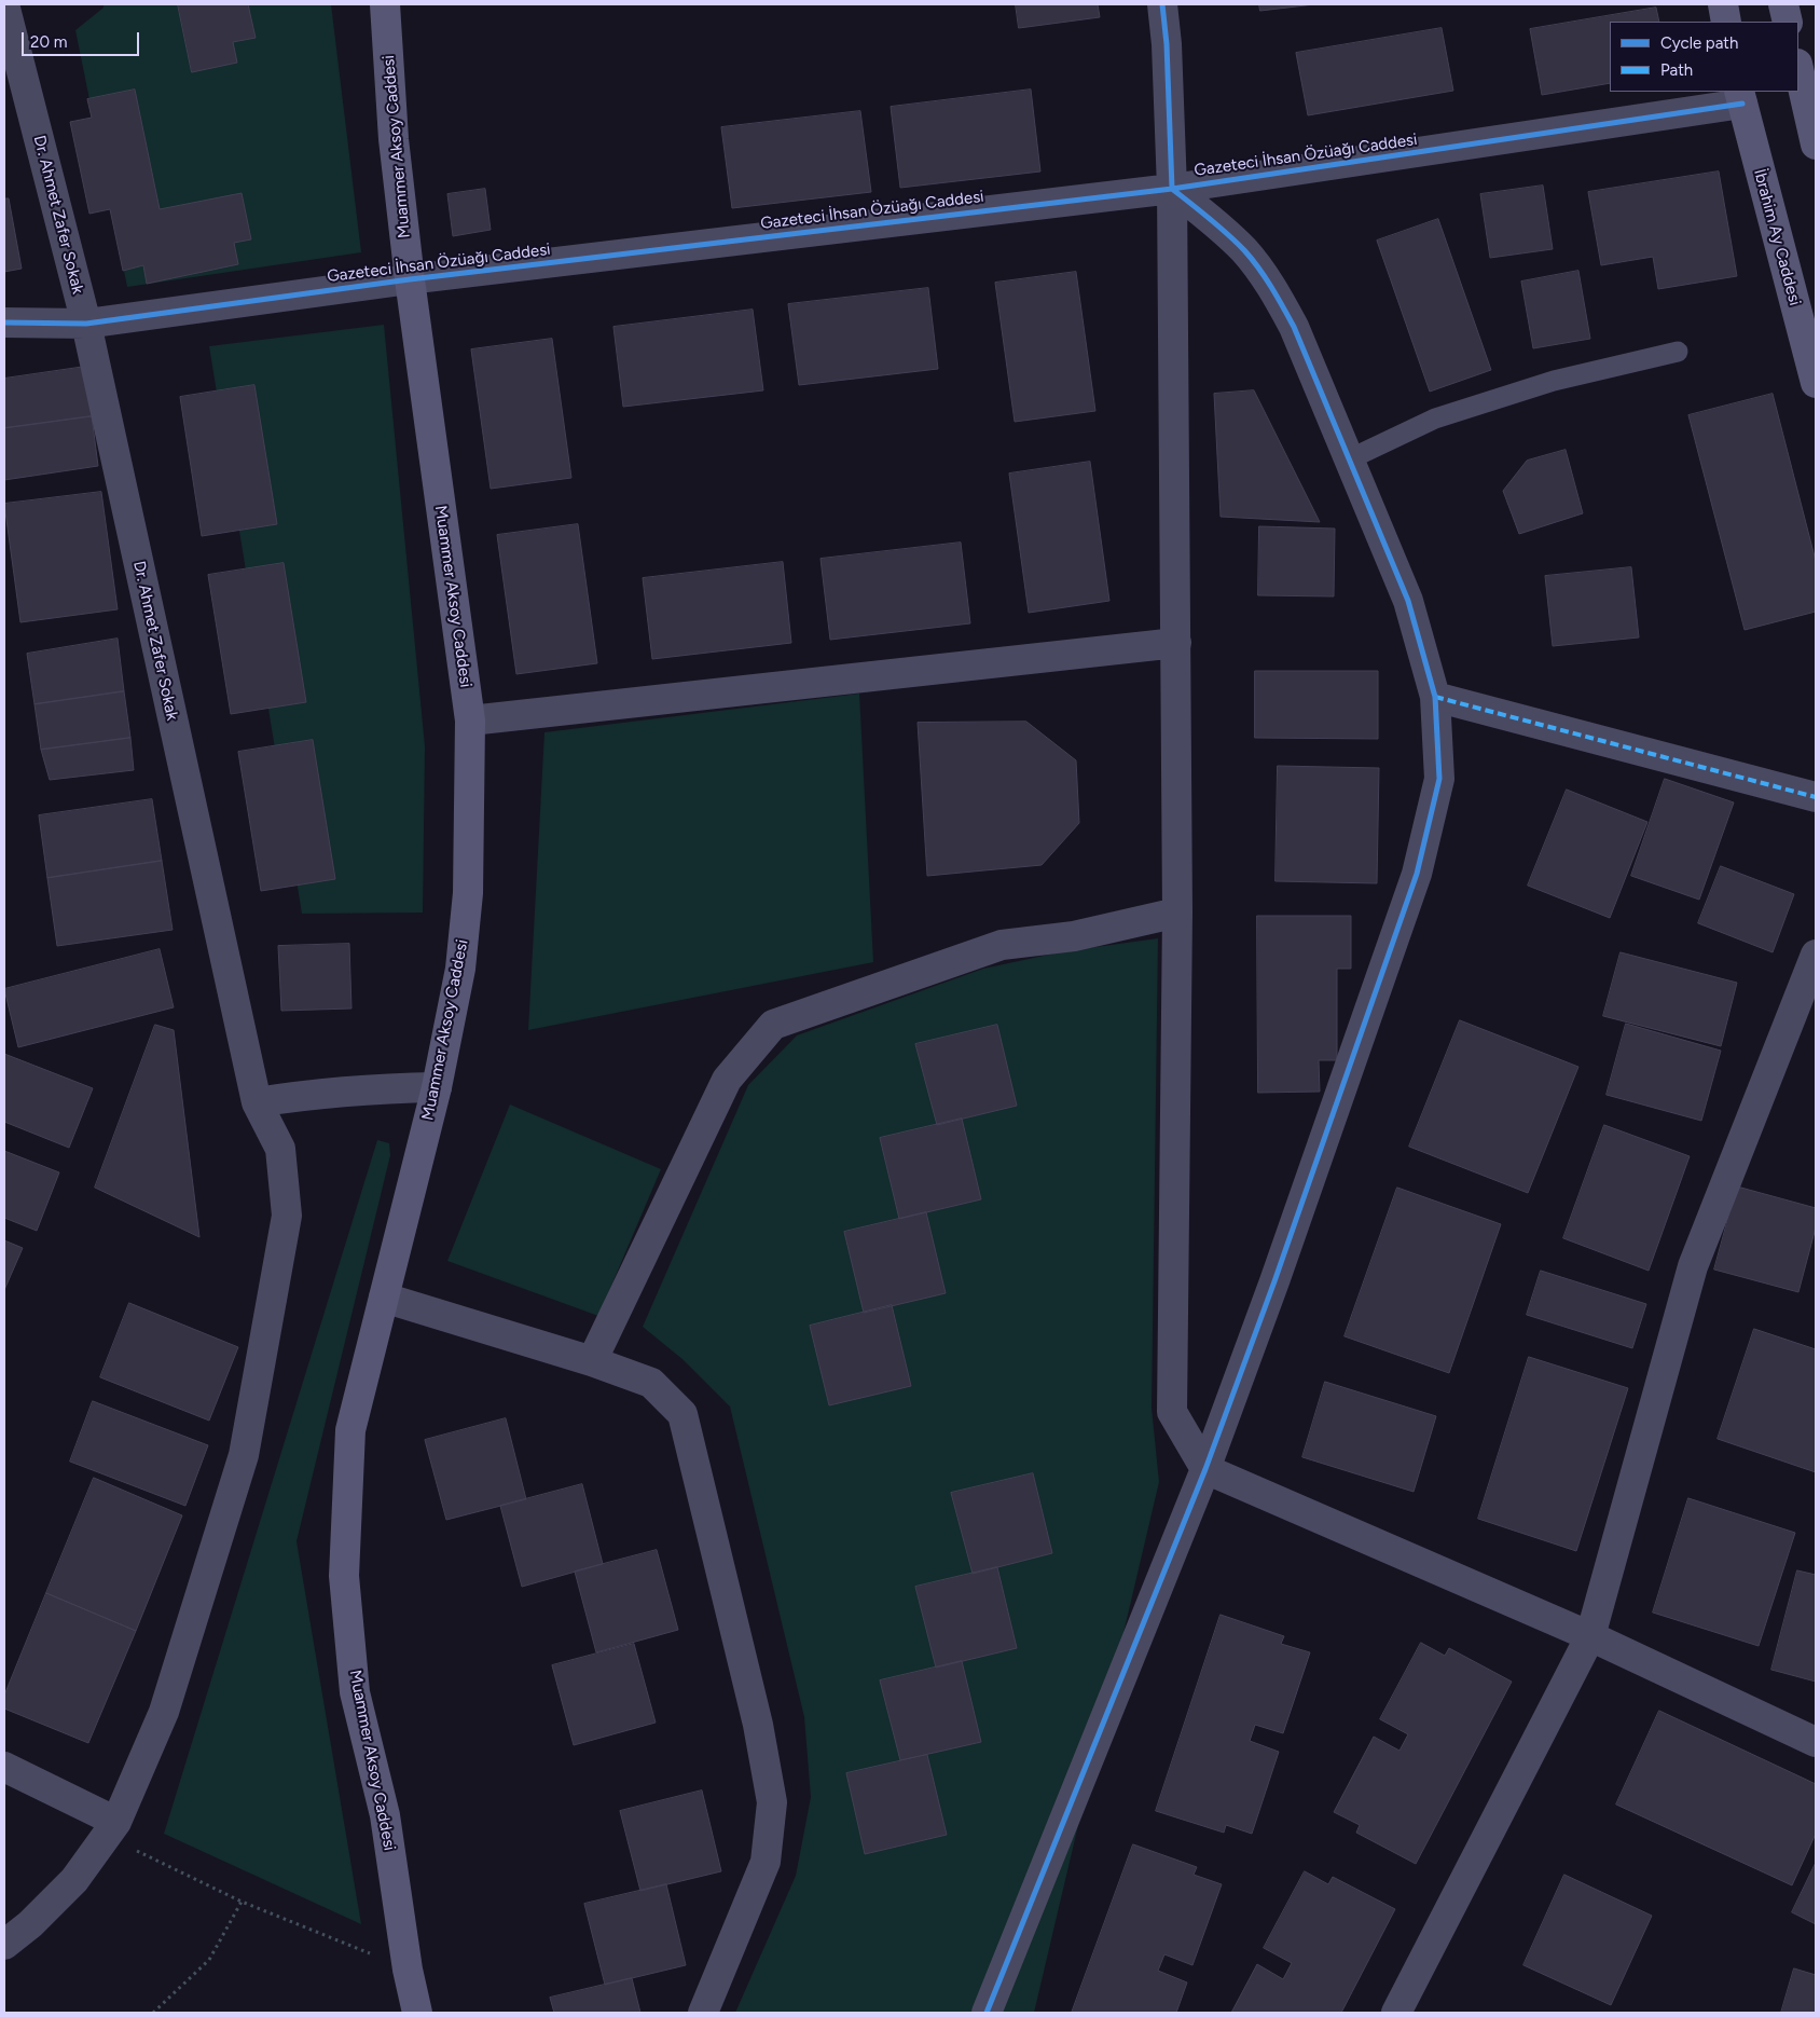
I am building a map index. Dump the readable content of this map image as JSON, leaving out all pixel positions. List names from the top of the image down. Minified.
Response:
{"streets":{"main road":["Muammer Aksoy Caddesi","İbrahim Ay Caddesi"],"street":["Gazeteci İhsan Özüağı Caddesi","Dr. Ahmet Zafer Sokak"]},"crossings":[["Muammer Aksoy Caddesi","Gazeteci İhsan Özüağı Caddesi"],["Gazeteci İhsan Özüağı Caddesi","Dr. Ahmet Zafer Sokak"],["Gazeteci İhsan Özüağı Caddesi","İbrahim Ay Caddesi"]],"legend":["Cycle path","Path"],"scale_bar":"20 m"}
